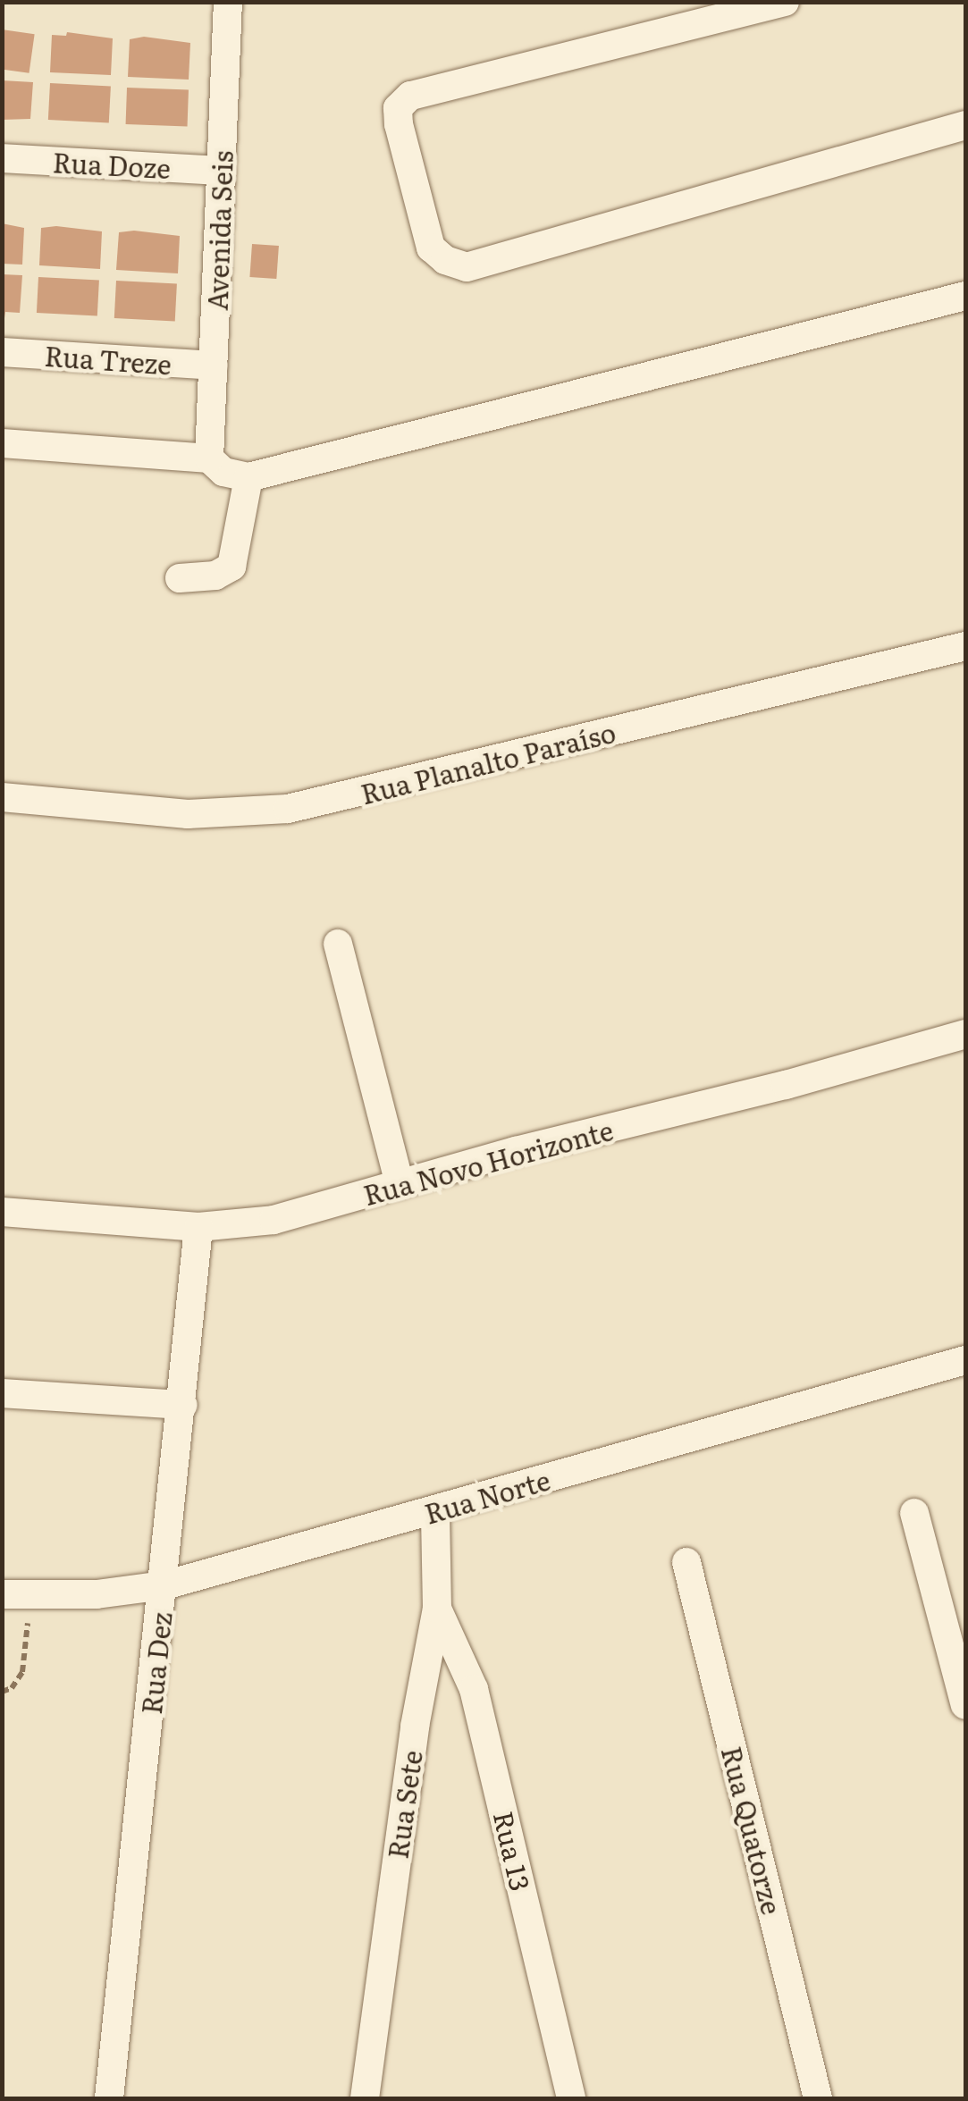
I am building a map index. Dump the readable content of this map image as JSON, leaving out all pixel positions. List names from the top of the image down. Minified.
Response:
{"streets":{"street":["Rua Doze","Avenida Seis","Rua Treze","Rua Planalto Paraíso","Rua Novo Horizonte","Rua Norte","Rua Dez","Rua Sete","Rua Quatorze","Rua 13"]},"crossings":[["Rua Doze","Avenida Seis"],["Avenida Seis","Rua Treze"],["Rua Novo Horizonte","Rua Dez"],["Rua Norte","Rua Dez"],["Rua Norte","Rua Sete"],["Rua Sete","Rua 13"]]}
